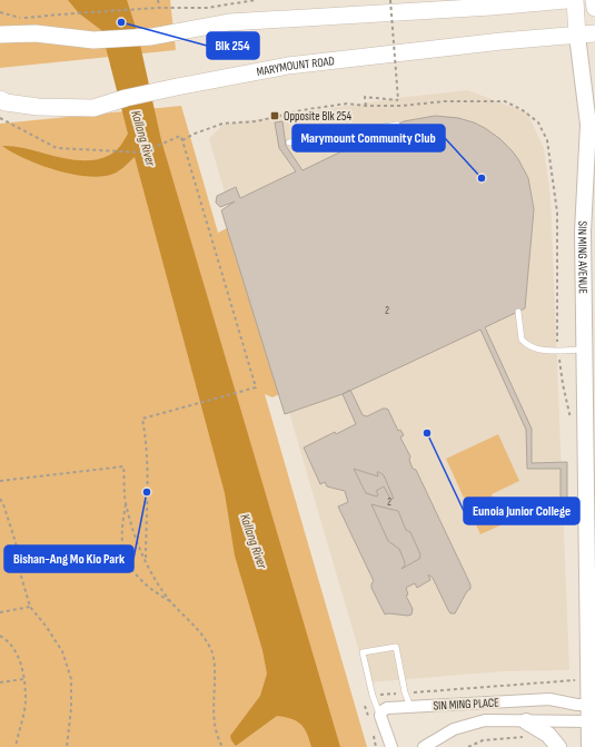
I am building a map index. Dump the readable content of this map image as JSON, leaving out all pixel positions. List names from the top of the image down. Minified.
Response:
{"streets":{"main road":["MARYMOUNT ROAD","SIN MING AVENUE"],"street":["SIN MING PLACE"]},"crossings":[["MARYMOUNT ROAD","SIN MING AVENUE"],["SIN MING AVENUE","SIN MING PLACE"]],"water":["Kallang River"],"places":{"other":["Blk 254","Marymount Community Club","Eunoia Junior College","Bishan-Ang Mo Kio Park"],"transit":["Opposite Blk 254"]},"house_numbers":["2","2"]}
